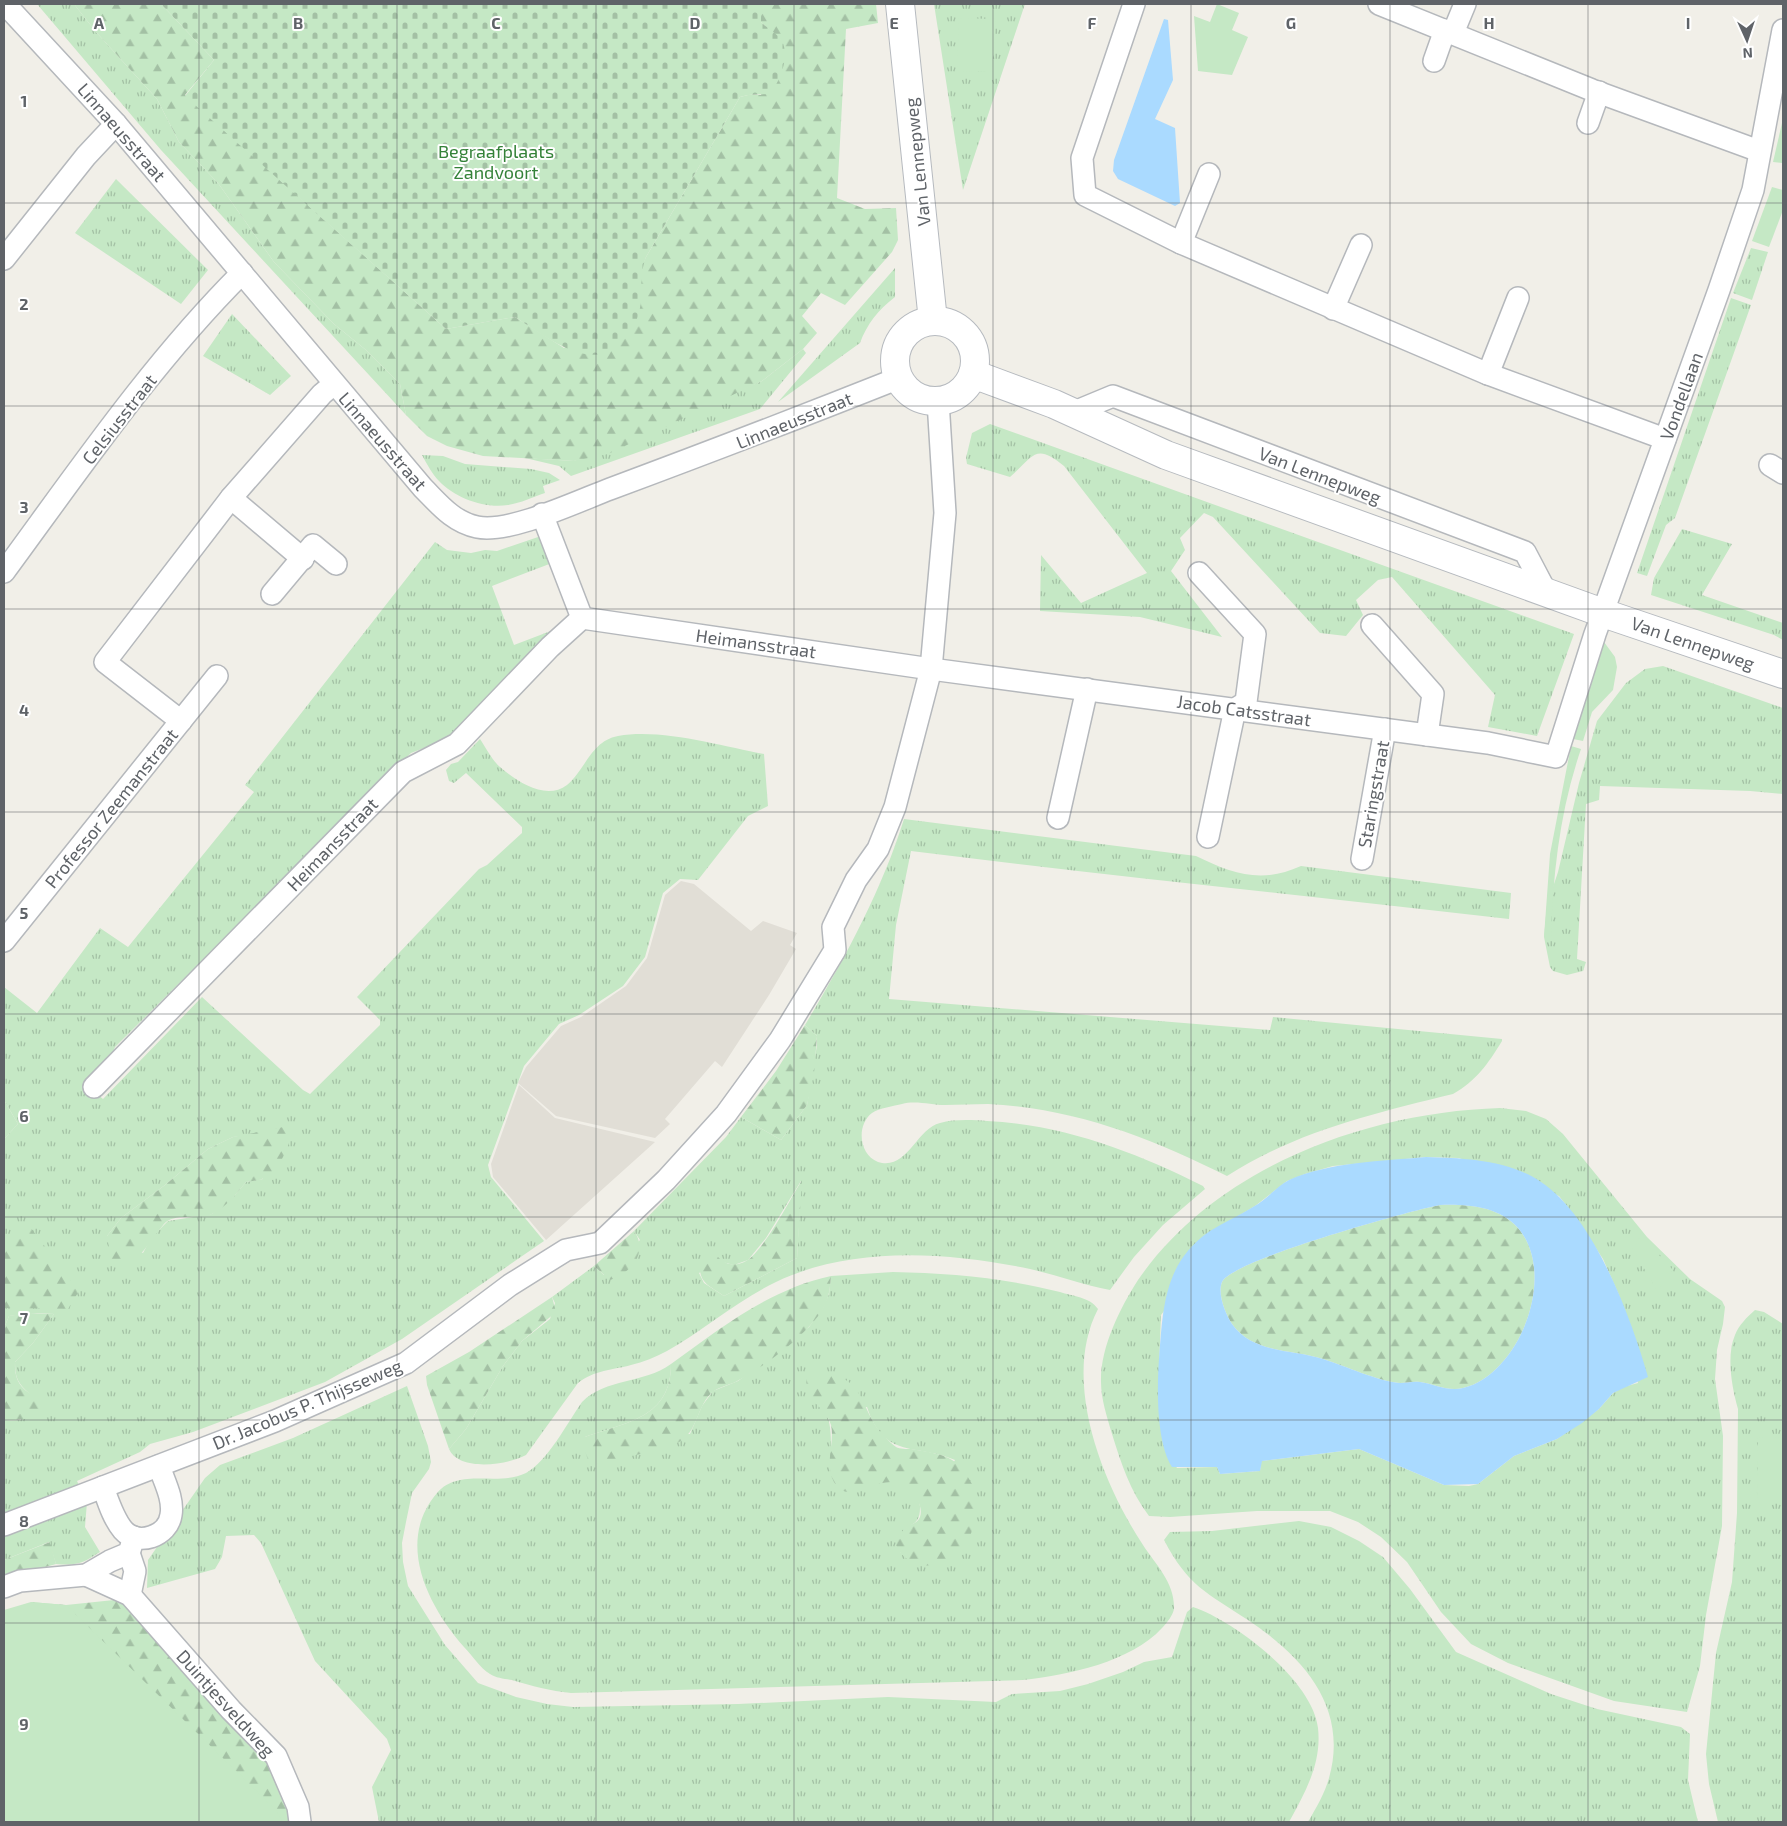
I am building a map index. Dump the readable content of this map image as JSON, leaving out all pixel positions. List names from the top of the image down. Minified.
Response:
{"streets":{"main road":["Van Lennepweg"],"street":["Linnaeusstraat","Vondellaan","Celsiusstraat","Heimansstraat","Jacob Catsstraat","Staringstraat","Professor Zeemanstraat","Dr. Jacobus P. Thijsseweg","Duintjesveldweg"]},"crossings":[["Linnaeusstraat","Van Lennepweg"],["Linnaeusstraat","Celsiusstraat"],["Linnaeusstraat","Professor Zeemanstraat"],["Linnaeusstraat","Dr. Jacobus P. Thijsseweg"],["Van Lennepweg","Vondellaan"],["Van Lennepweg","Dr. Jacobus P. Thijsseweg"],["Vondellaan","Jacob Catsstraat"],["Heimansstraat","Jacob Catsstraat"],["Heimansstraat","Dr. Jacobus P. Thijsseweg"],["Jacob Catsstraat","Staringstraat"],["Jacob Catsstraat","Dr. Jacobus P. Thijsseweg"],["Dr. Jacobus P. Thijsseweg","Duintjesveldweg"]],"parks":["Begraafplaats Zandvoort"],"north":"bottom","grid":{"columns":["A","B","C","D","E","F","G","H","I"],"rows":["1","2","3","4","5","6","7","8","9"]}}
